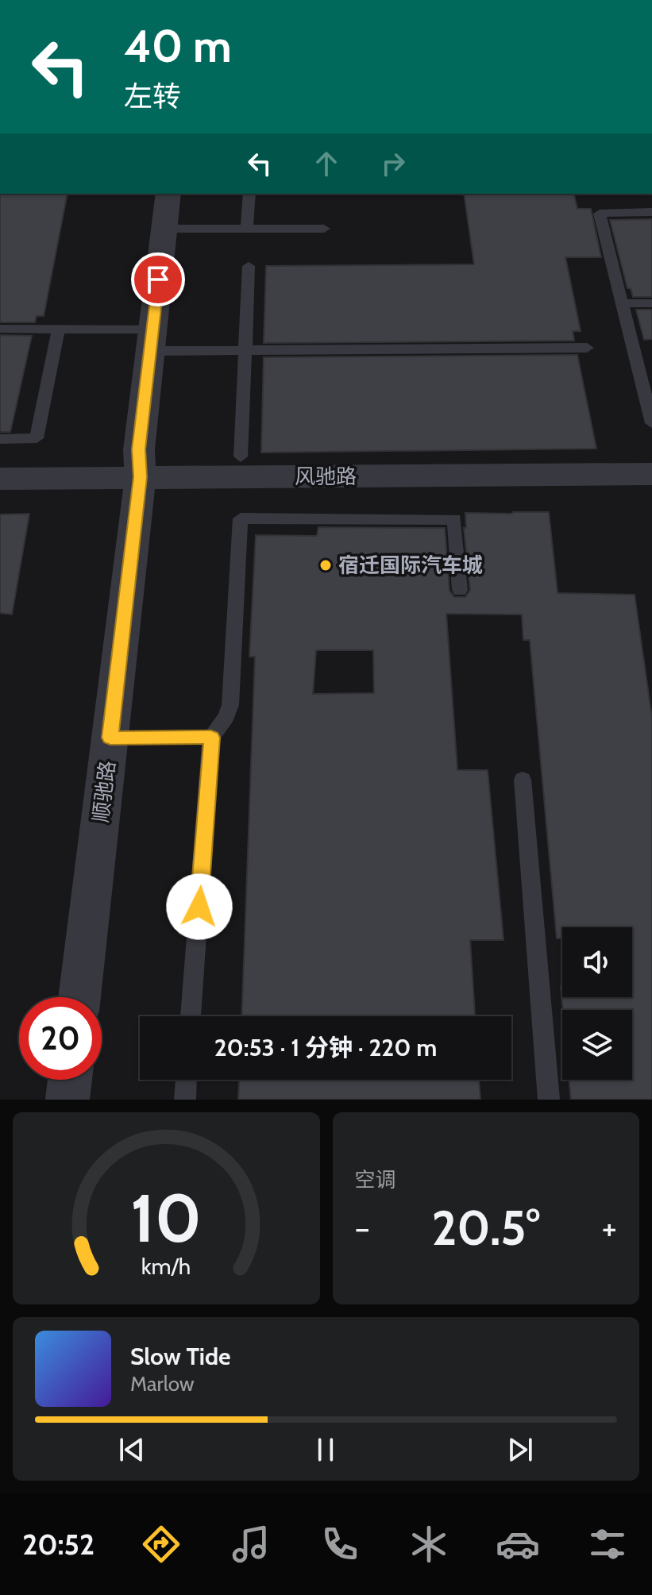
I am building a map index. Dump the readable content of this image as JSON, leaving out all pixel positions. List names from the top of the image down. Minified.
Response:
{"streets":{"street":["风驰路","顺驰路"]},"crossings":[["风驰路","顺驰路"]],"places":["宿迁国际汽车城"],"page":{"turn":["40 m","左转"],"limit":"20","trip":"20:53 · 1 分钟 · 220 m","tile":"空调","heat":["−","20.5°","+"],"song":["Slow Tide","Marlow"],"tabs":"20:52","gauge":["10","km/h"]}}
